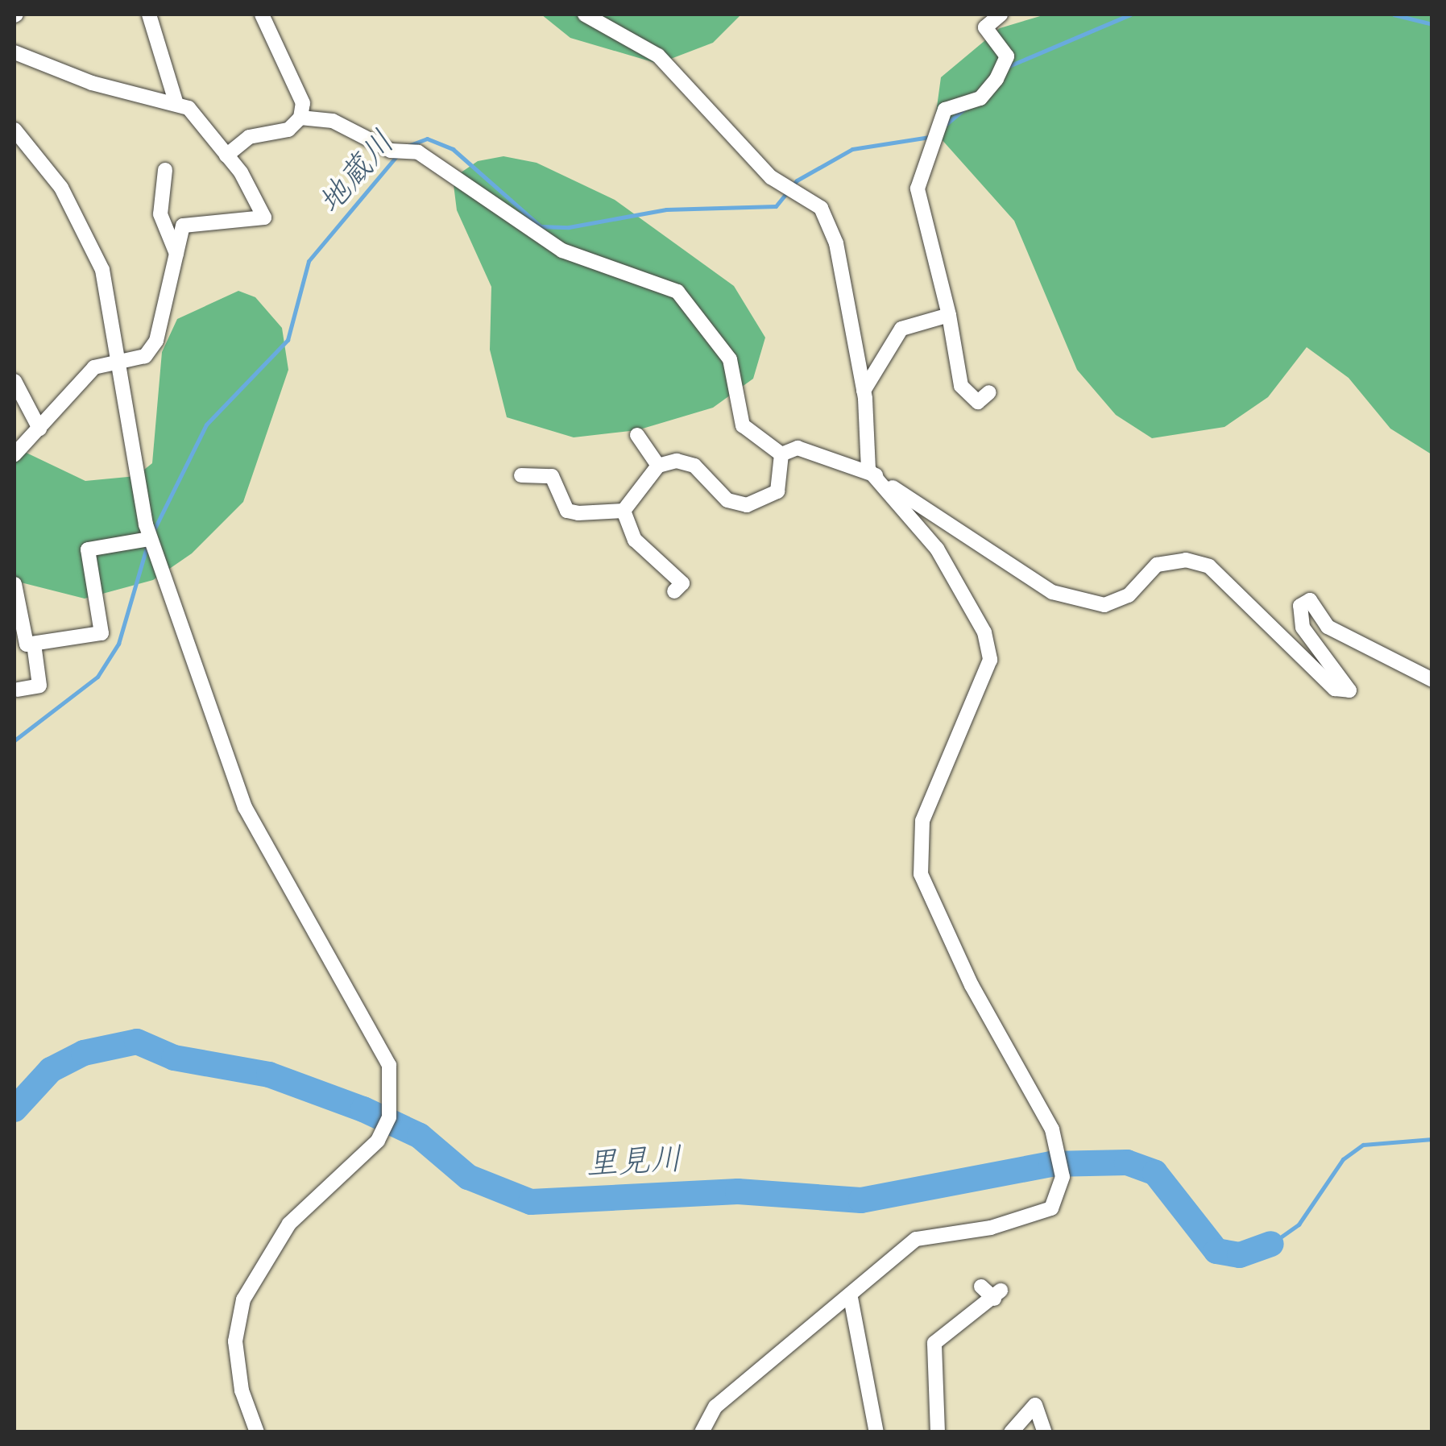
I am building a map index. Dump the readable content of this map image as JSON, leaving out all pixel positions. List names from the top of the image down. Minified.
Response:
{"water":["地蔵川","里見川"]}
